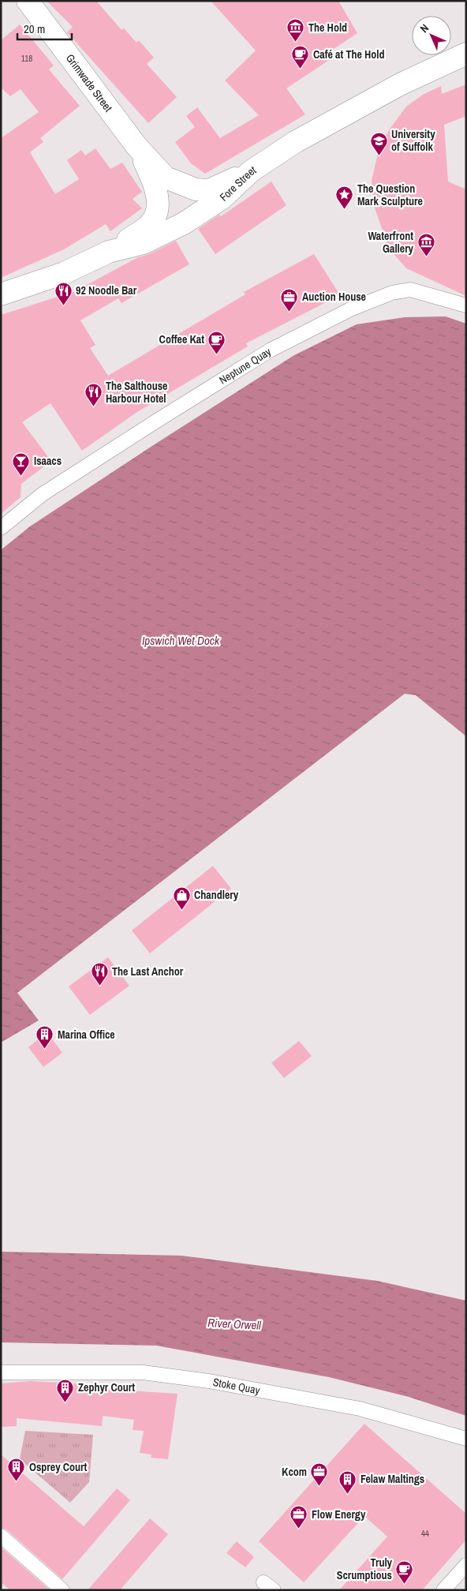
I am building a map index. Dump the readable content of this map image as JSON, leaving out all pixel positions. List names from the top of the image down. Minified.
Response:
{"streets":{"main road":["Grimwade Street","Fore Street"],"street":["Neptune Quay","Stoke Quay"]},"crossings":[["Grimwade Street","Fore Street"]],"water":["Ipswich Wet Dock","River Orwell"],"places":{"museum":["The Hold","Waterfront Gallery"],"cafe":["Café at The Hold","Coffee Kat","Truly Scrumptious"],"school or university":["University of Suffolk"],"place":["The Question Mark Sculpture"],"restaurant":["92 Noodle Bar","The Salthouse Harbour Hotel","The Last Anchor"],"office":["Auction House","Kcom","Flow Energy"],"bar":["Isaacs"],"shop":["Chandlery"],"building":["Marina Office","Zephyr Court","Osprey Court","Felaw Maltings"]},"house_numbers":["118","44"],"scale_bar":"20 m","north":"top left"}
